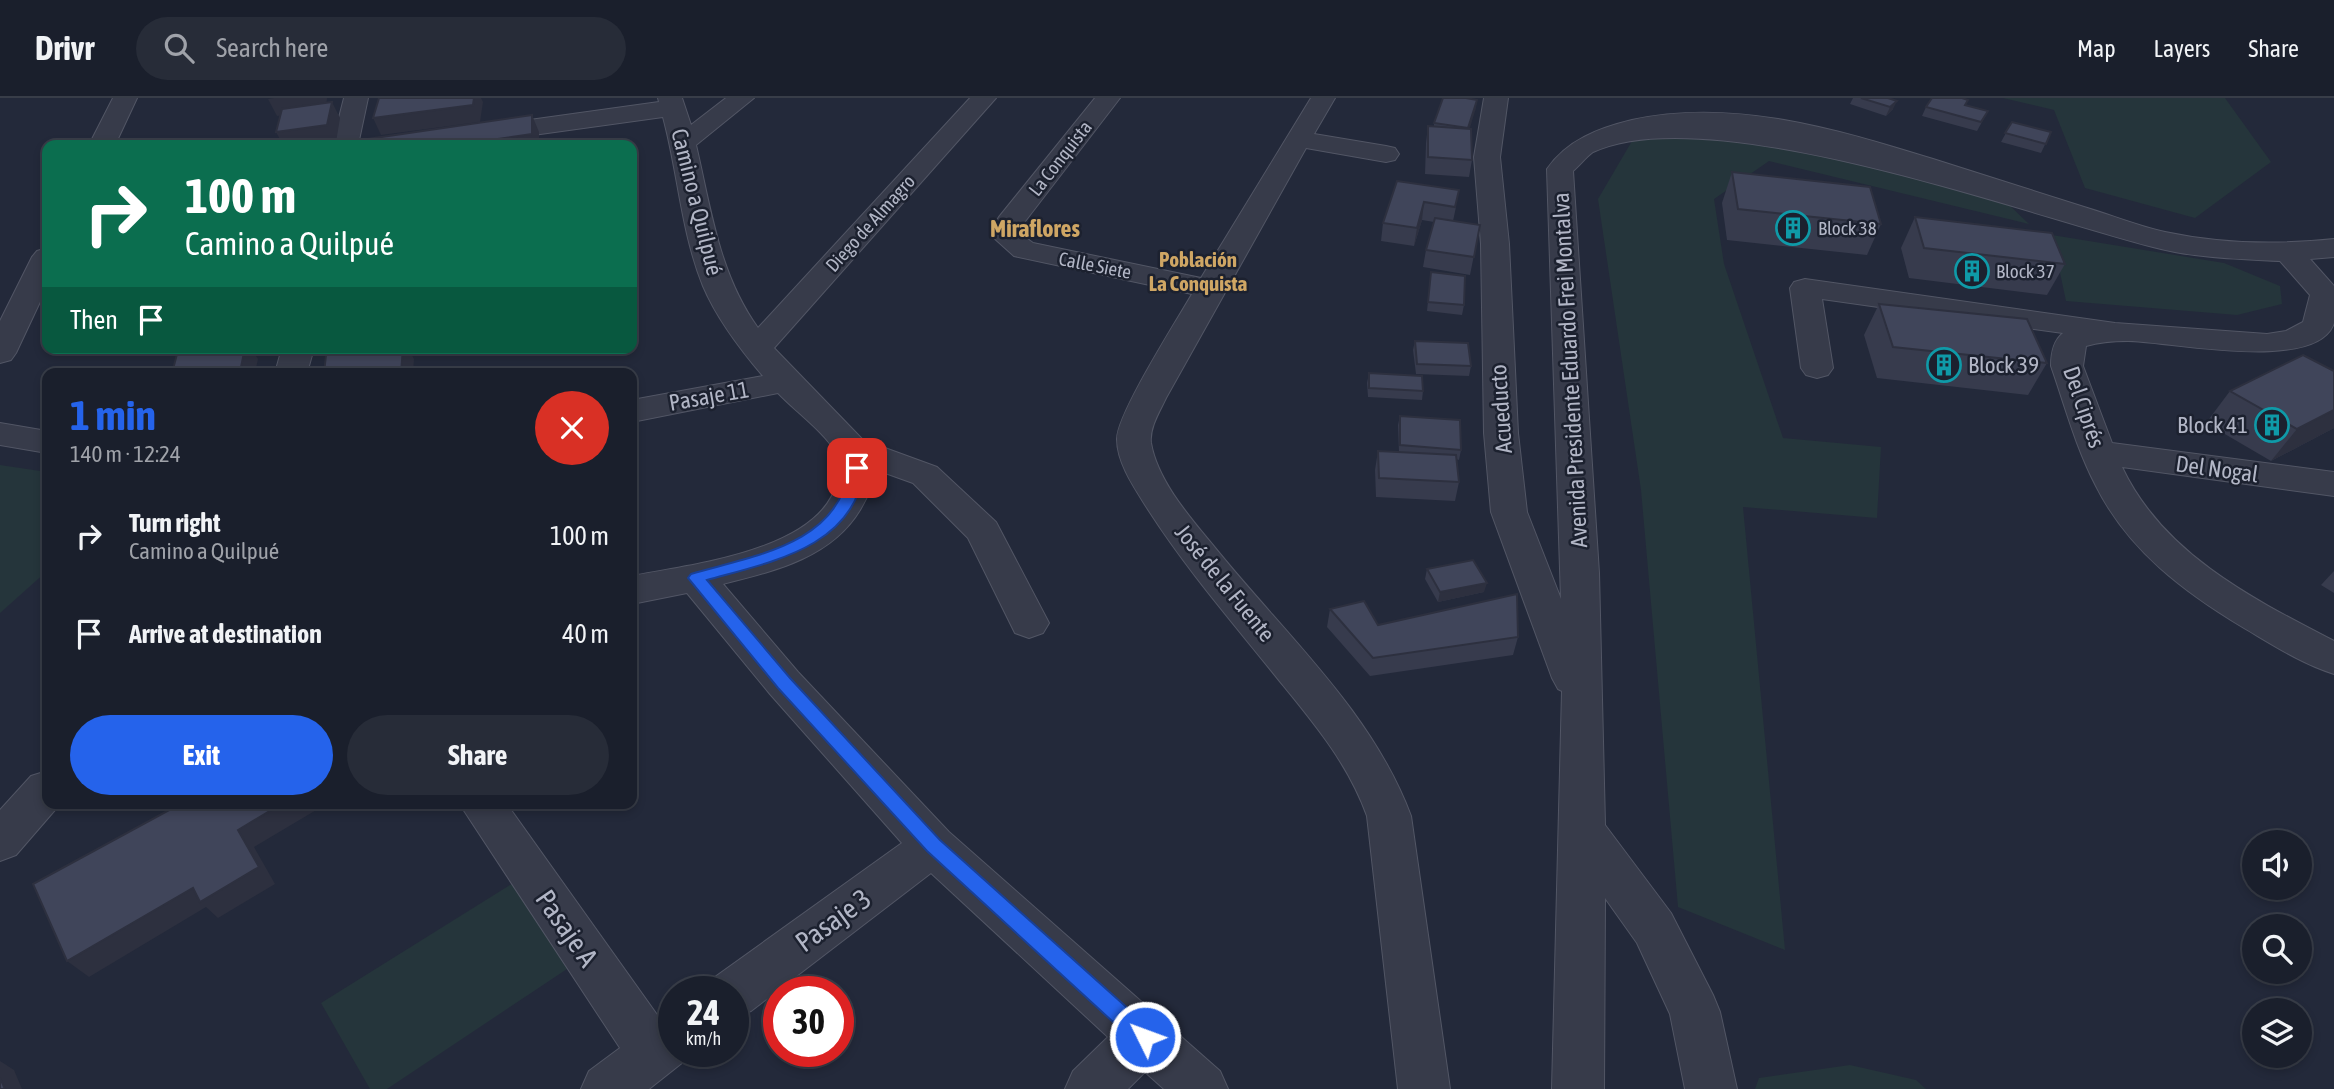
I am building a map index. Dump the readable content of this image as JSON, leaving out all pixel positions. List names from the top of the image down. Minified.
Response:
{"streets":{"street":["La Conquista","Camino a Quilpué","Diego de Almagro","Calle Siete","Avenida Presidente Eduardo Frei Montalva","Pasaje 11","Del Ciprés","Acueducto","Del Nogal","José de la Fuente","Pasaje 3","Pasaje A"]},"crossings":[["La Conquista","Calle Siete"],["Camino a Quilpué","Diego de Almagro"],["Camino a Quilpué","Pasaje 11"],["Calle Siete","José de la Fuente"],["Avenida Presidente Eduardo Frei Montalva","Del Ciprés"],["Avenida Presidente Eduardo Frei Montalva","Acueducto"],["Del Ciprés","Del Nogal"]],"districts":["Miraflores","Población La Conquista"],"places":{"building":["Block 38","Block 37","Block 39","Block 41"]},"page":{"header":"Drivr","search":"Search here","nav":["Map","Layers","Share"],"turn":["100 m","Camino a Quilpué"],"then":"Then","heading":["1 min","140 m · 12:24"],"list":[{"name":"Turn right","note":"Camino a Quilpué","value":"100 m"},{"name":"Arrive at destination","value":"40 m"}],"buttons":["Exit","Share"],"speed":"24 km/h","limit":"30"}}
